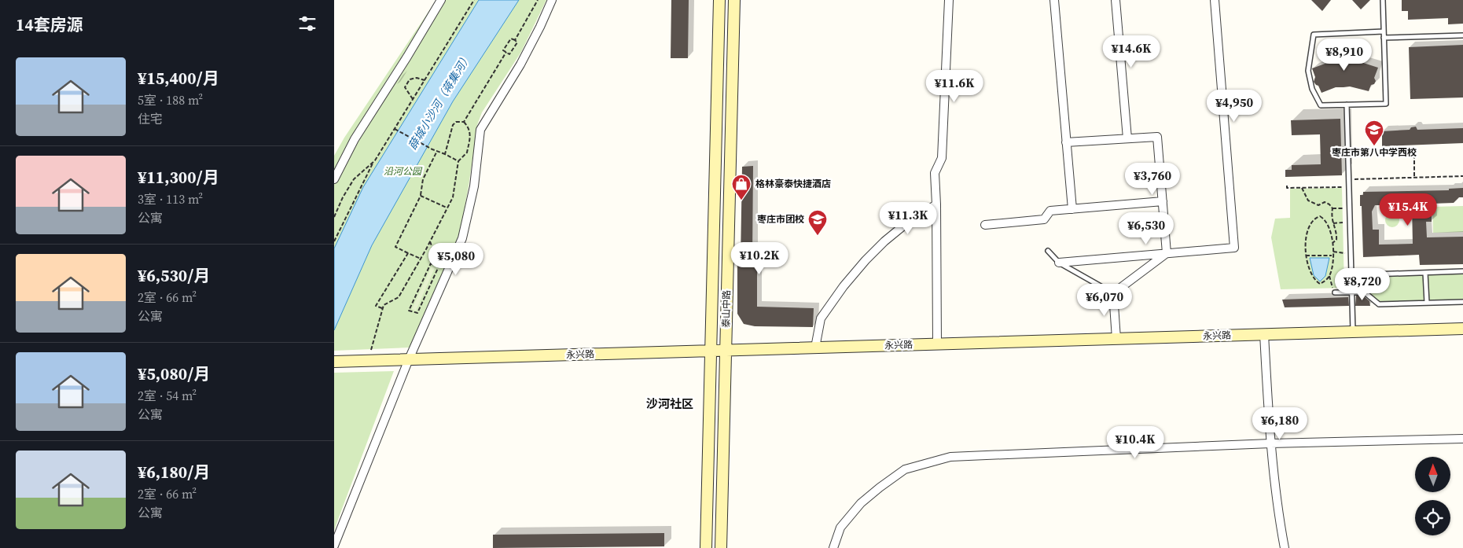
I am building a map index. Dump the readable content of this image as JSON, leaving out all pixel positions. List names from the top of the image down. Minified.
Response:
{"streets":{"street":["泰山中路","永兴路"]},"crossings":[["泰山中路","永兴路"]],"districts":["沙河社区"],"water":["薛城小沙河（蒋集河）"],"parks":["沿河公园"],"places":{"school or university":["枣庄市第八中学西校","枣庄市团校"],"shop":["格林豪泰快捷酒店"]},"north":"top","page":{"heading":"14套房源","price":["¥14.6K","¥8,910","¥11.6K","¥4,950","¥3,760","¥15.4K","¥11.3K","¥6,530","¥10.2K","¥5,080","¥8,720","¥6,070","¥6,180","¥10.4K"],"list":[{"name":"¥15,400/月","note":"5室 · 188 m² · 住宅"},{"name":"¥11,300/月","note":"3室 · 113 m² · 公寓"},{"name":"¥6,530/月","note":"2室 · 66 m² · 公寓"},{"name":"¥5,080/月","note":"2室 · 54 m² · 公寓"},{"name":"¥6,180/月","note":"2室 · 66 m² · 公寓"}]}}
